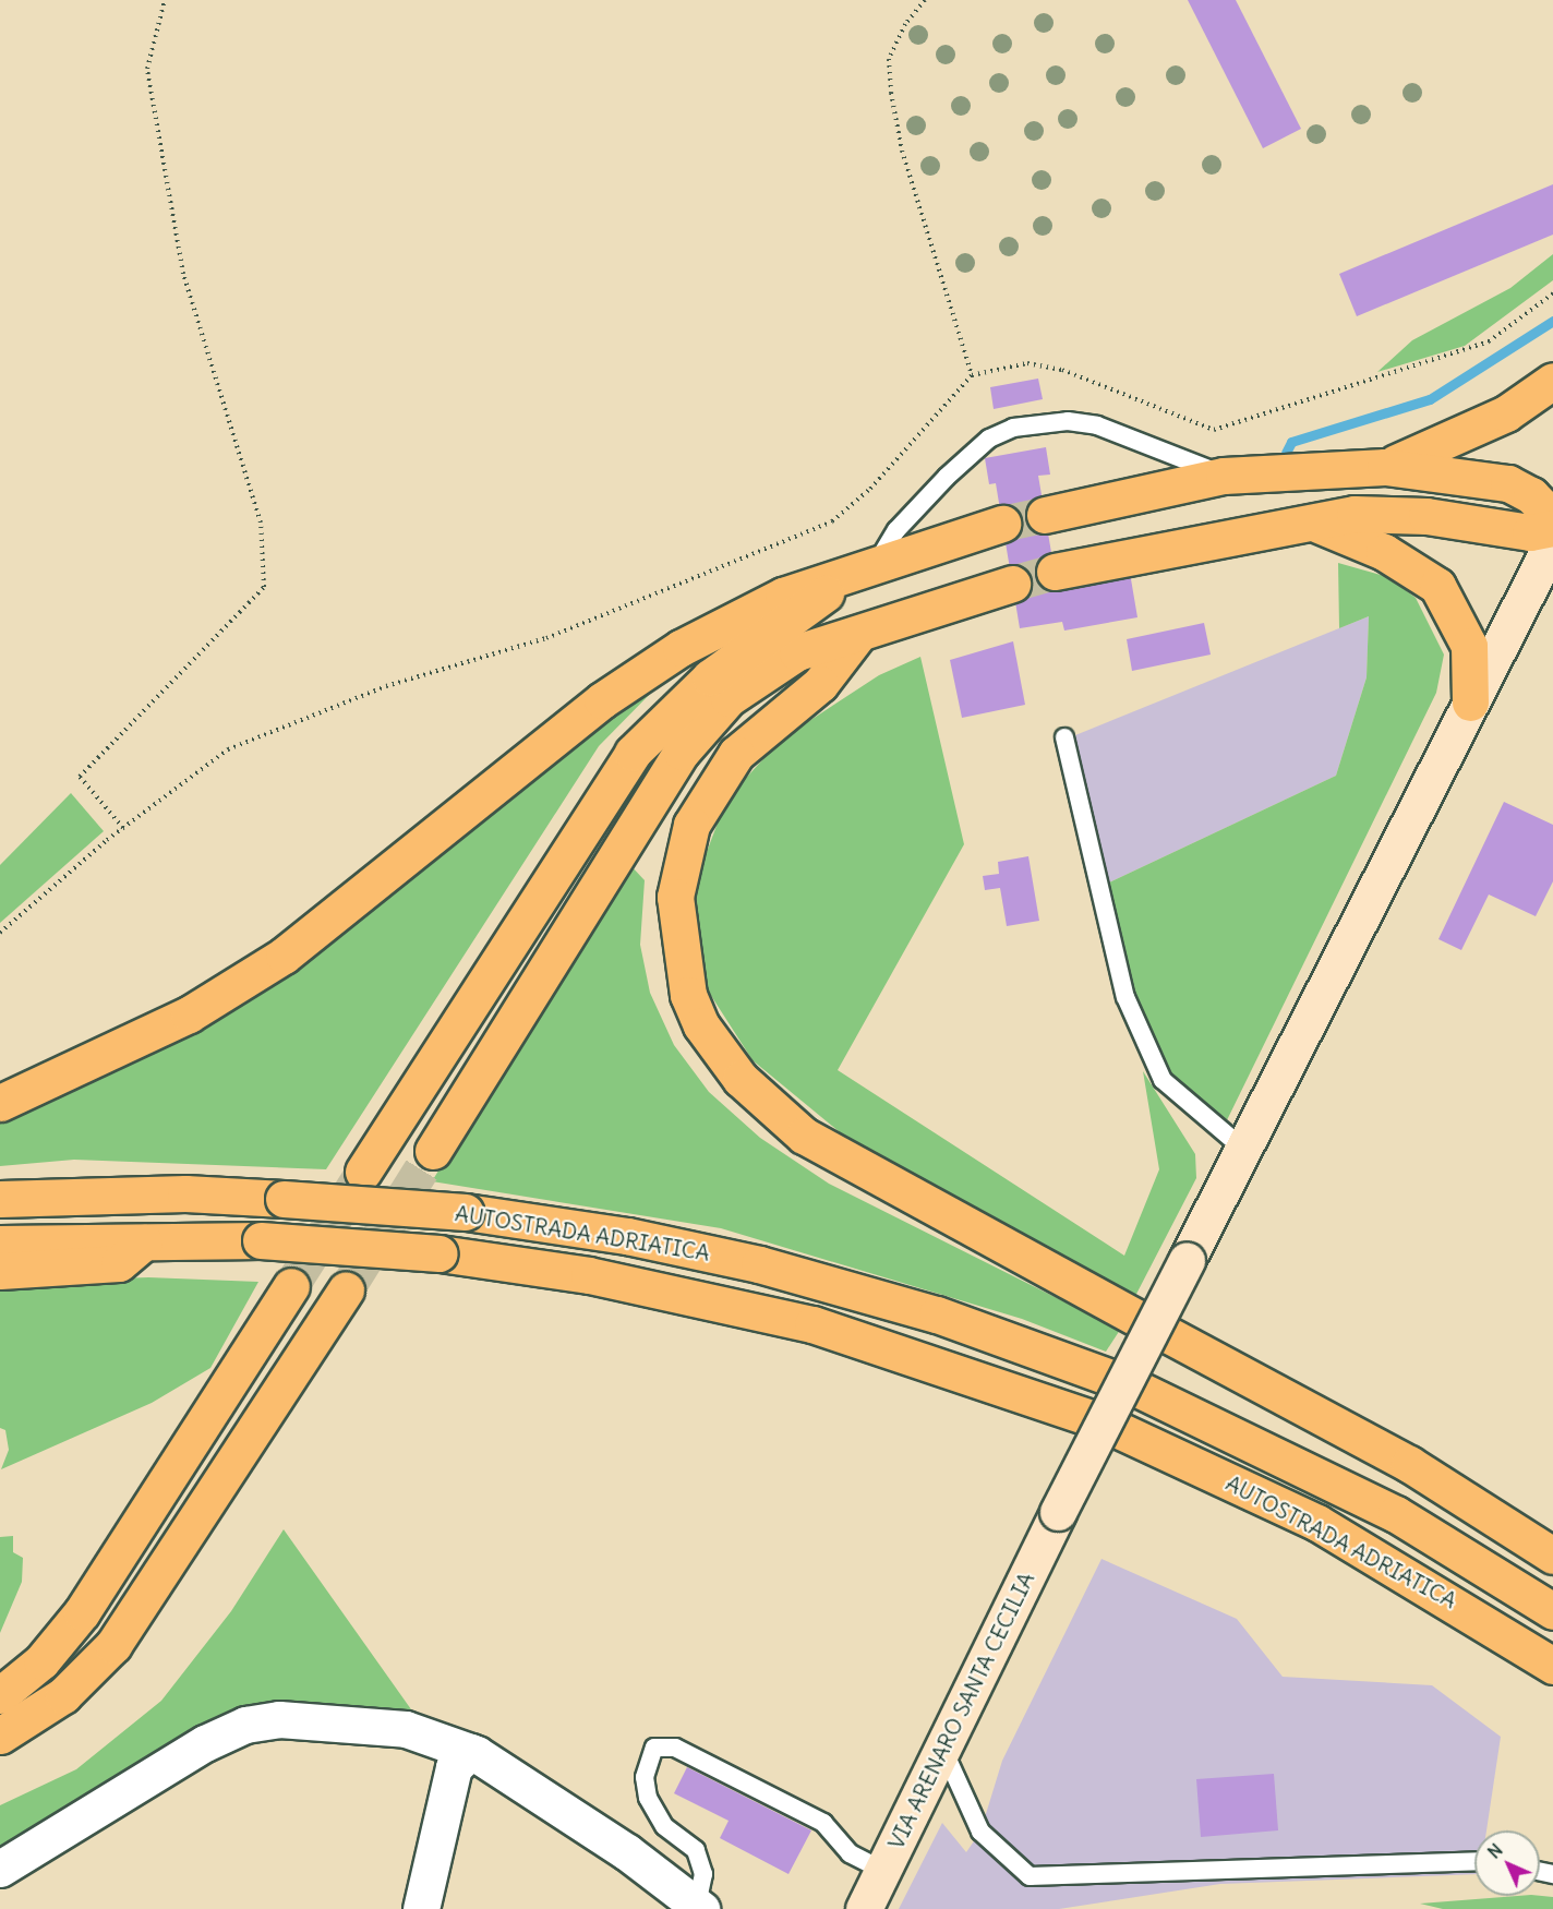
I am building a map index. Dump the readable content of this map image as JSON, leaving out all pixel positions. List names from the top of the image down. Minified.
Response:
{"streets":{"highway":["AUTOSTRADA ADRIATICA"],"street":["VIA ARENARO SANTA CECILIA"]},"north":"top left"}
